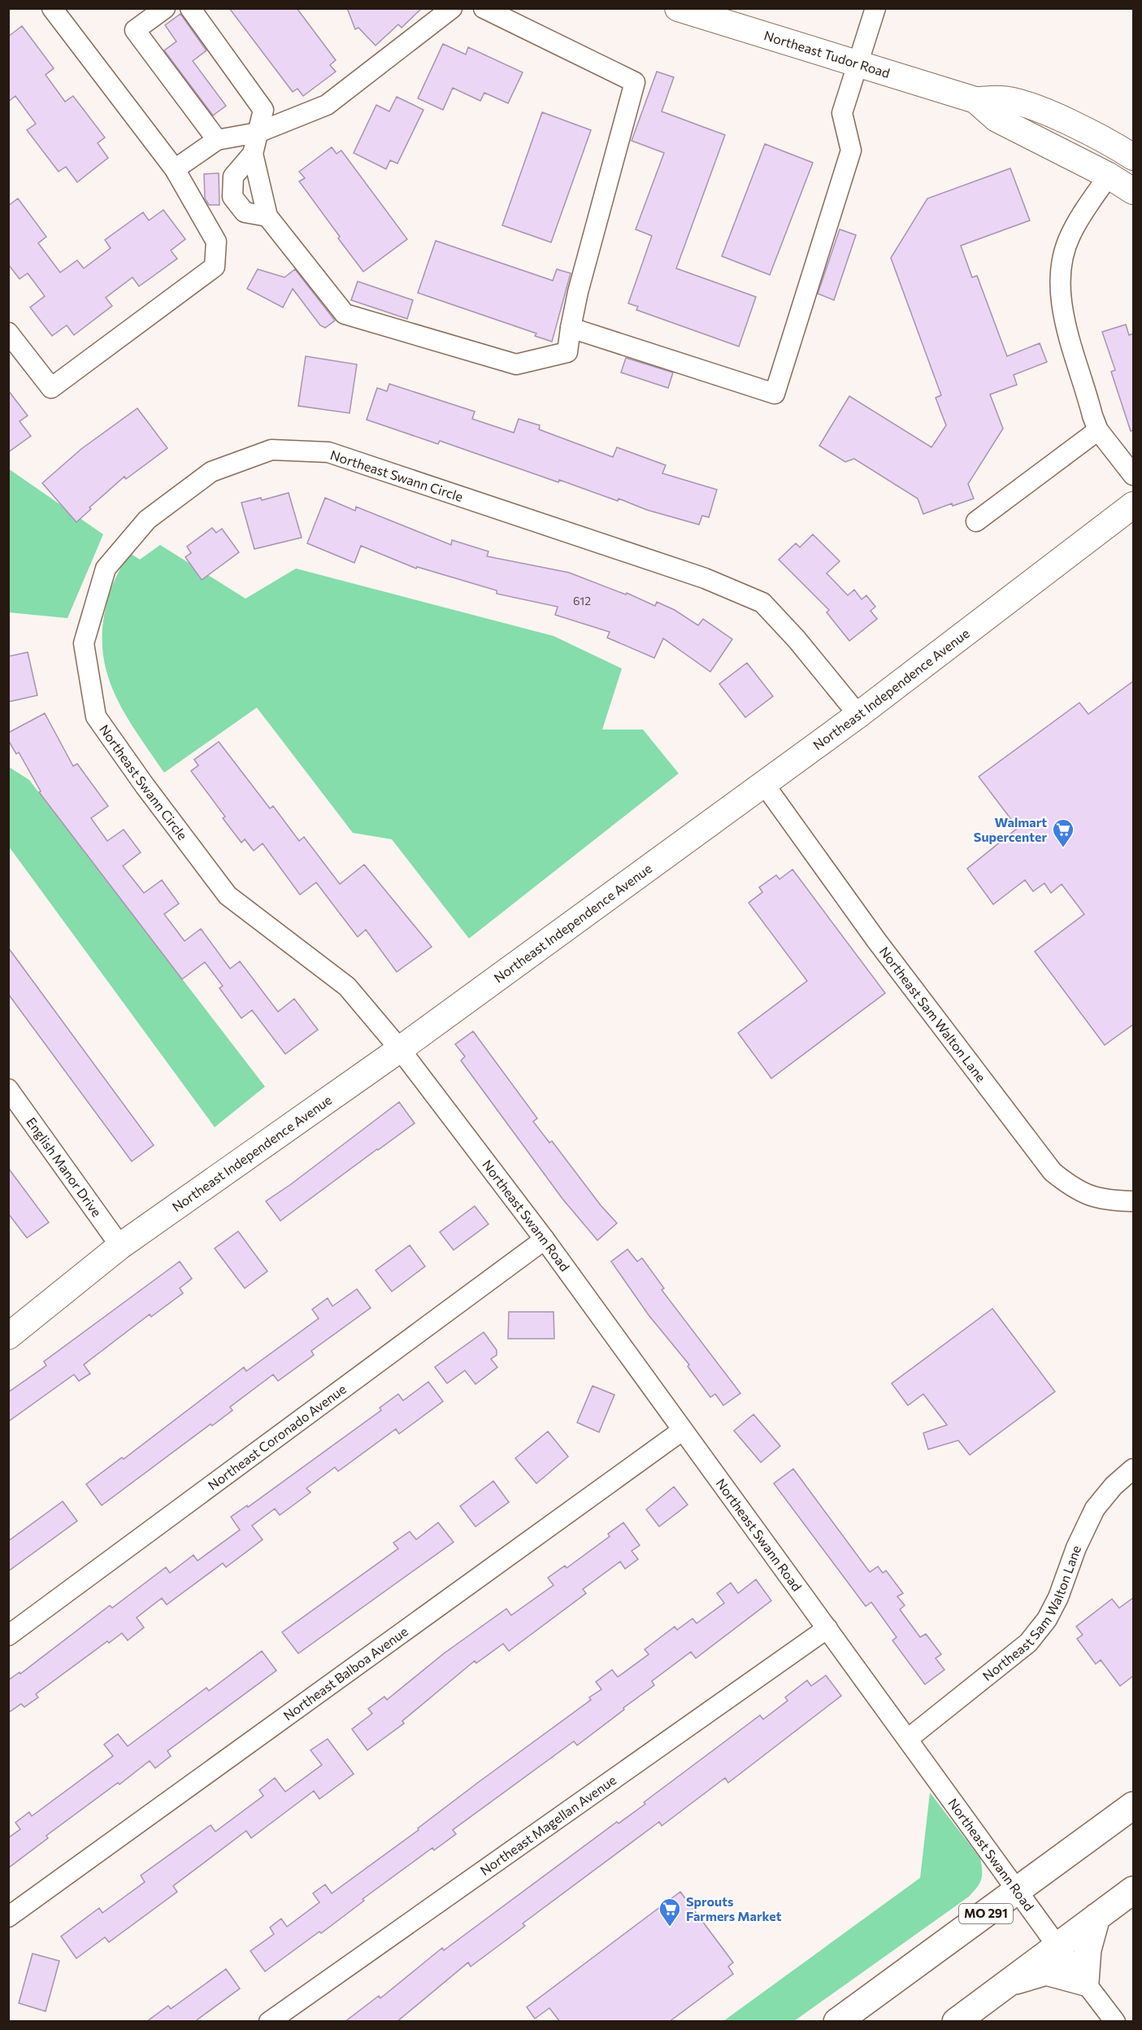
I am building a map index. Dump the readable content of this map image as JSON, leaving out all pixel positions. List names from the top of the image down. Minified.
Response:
{"streets":{"main road":["MO 291"],"street":["Northeast Tudor Road","Northeast Swann Circle","Northeast Independence Avenue","Northeast Sam Walton Lane","English Manor Drive","Northeast Swann Road","Northeast Coronado Avenue","Northeast Balboa Avenue","Northeast Magellan Avenue"]},"crossings":[["Northeast Swann Circle","Northeast Independence Avenue"],["Northeast Swann Circle","Northeast Swann Road"],["Northeast Independence Avenue","Northeast Sam Walton Lane"],["Northeast Independence Avenue","English Manor Drive"],["Northeast Independence Avenue","Northeast Swann Road"],["Northeast Sam Walton Lane","Northeast Swann Road"],["Northeast Swann Road","Northeast Coronado Avenue"],["Northeast Swann Road","Northeast Balboa Avenue"],["Northeast Swann Road","Northeast Magellan Avenue"],["Northeast Swann Road","MO 291"]],"places":{"supermarket":["Walmart Supercenter","Sprouts Farmers Market"]},"house_numbers":["612"]}
